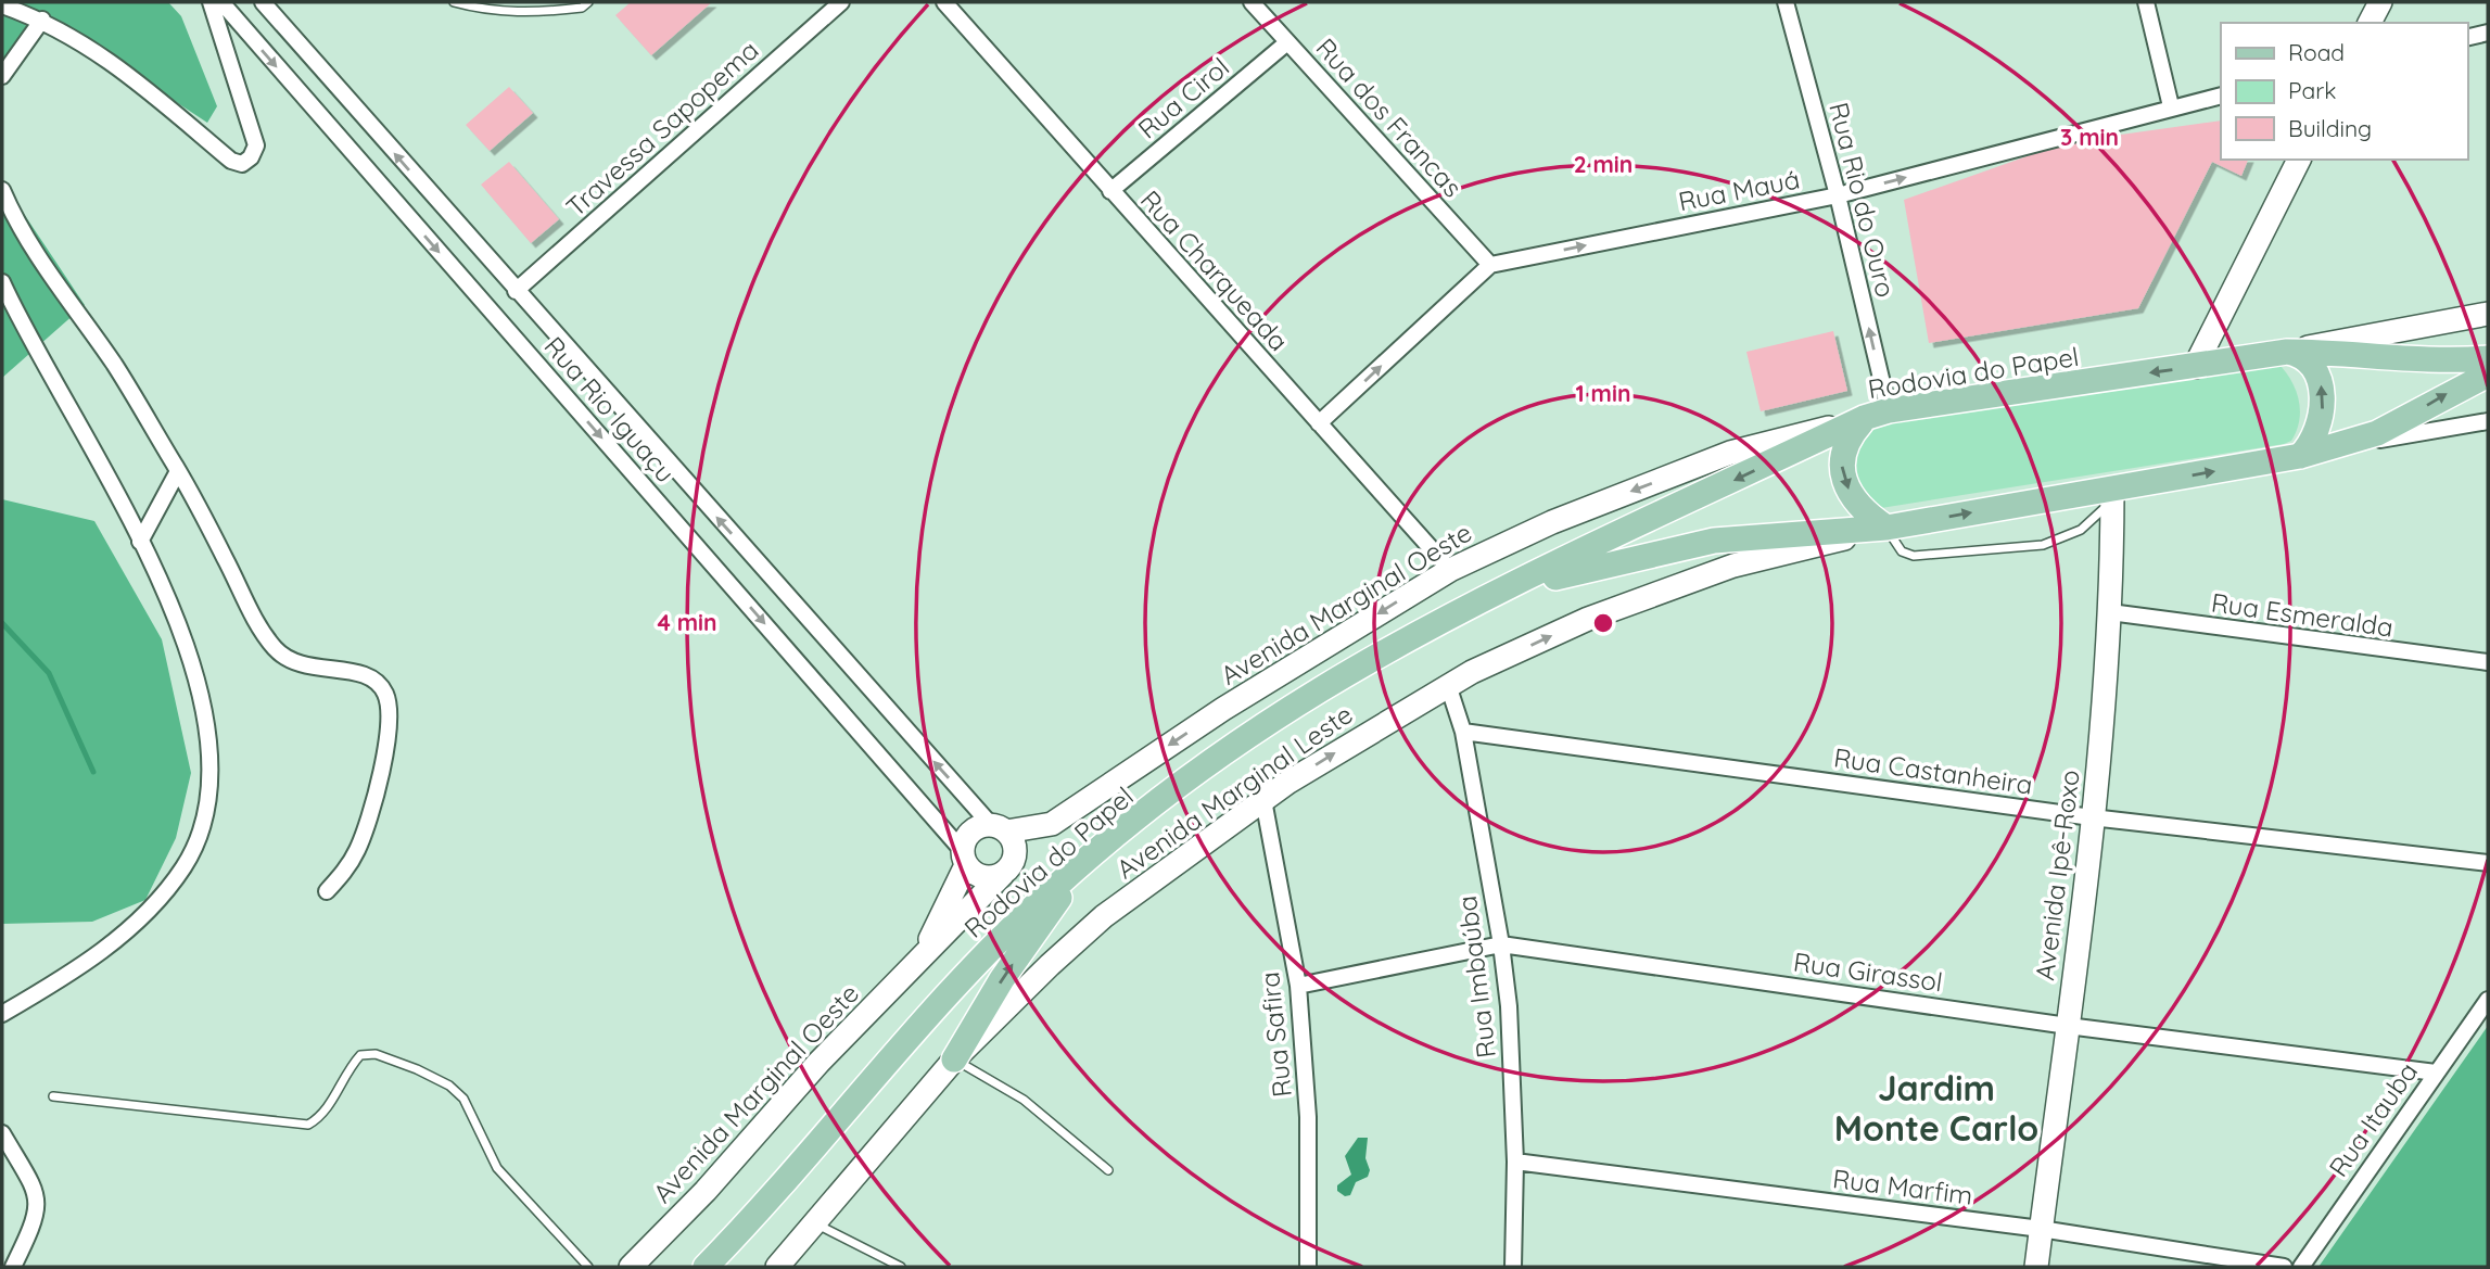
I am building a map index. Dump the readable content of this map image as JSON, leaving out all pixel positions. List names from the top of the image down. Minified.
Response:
{"streets":{"main road":["Rodovia do Papel","Avenida Marginal Oeste","Avenida Marginal Leste","Avenida Ipê-Roxo"],"street":["Rua Cirol","Rua dos Francas","Travessa Sapopema","Rua Mauá","Rua Rio do Ouro","Rua Charqueada","Rua Rio Iguaçu","Rua Esmeralda","Rua Castanheira","Rua Girassol","Rua Imbaúba","Rua Safira","Rua Itauba","Rua Marfim"]},"crossings":[["Rua Cirol","Rua dos Francas"],["Rua Cirol","Rua Charqueada"],["Rua dos Francas","Rua Mauá"],["Travessa Sapopema","Rua Rio Iguaçu"],["Rua Mauá","Rua Rio do Ouro"],["Rua Rio do Ouro","Rodovia do Papel"],["Rua Charqueada","Avenida Marginal Oeste"],["Rodovia do Papel","Avenida Marginal Oeste"],["Rodovia do Papel","Avenida Marginal Leste"],["Rodovia do Papel","Avenida Ipê-Roxo"],["Rua Rio Iguaçu","Avenida Marginal Oeste"],["Rua Esmeralda","Avenida Ipê-Roxo"],["Rua Castanheira","Avenida Ipê-Roxo"],["Rua Castanheira","Rua Imbaúba"],["Avenida Marginal Leste","Rua Imbaúba"],["Avenida Marginal Leste","Rua Safira"],["Avenida Ipê-Roxo","Rua Girassol"],["Avenida Ipê-Roxo","Rua Marfim"],["Rua Girassol","Rua Imbaúba"],["Rua Girassol","Rua Safira"],["Rua Girassol","Rua Itauba"],["Rua Imbaúba","Rua Marfim"]],"one_way":["Rua Mauá","Rua Rio do Ouro","Avenida Marginal Oeste","Avenida Marginal Leste"],"districts":["Jardim Monte Carlo"],"legend":["Road","Park","Building"],"rings":["3 min","2 min","1 min","4 min"]}
